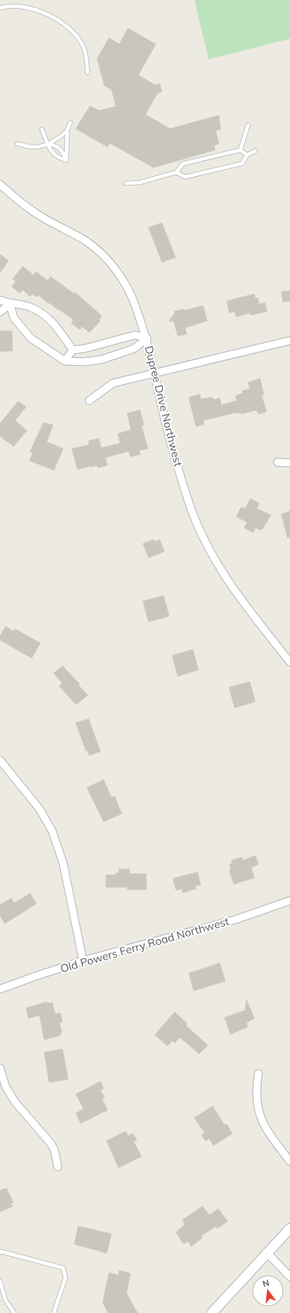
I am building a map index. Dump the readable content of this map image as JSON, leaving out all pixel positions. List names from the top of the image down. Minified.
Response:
{"streets":{"street":["Dupree Drive Northwest","Old Powers Ferry Road Northwest"]},"north":"top"}
